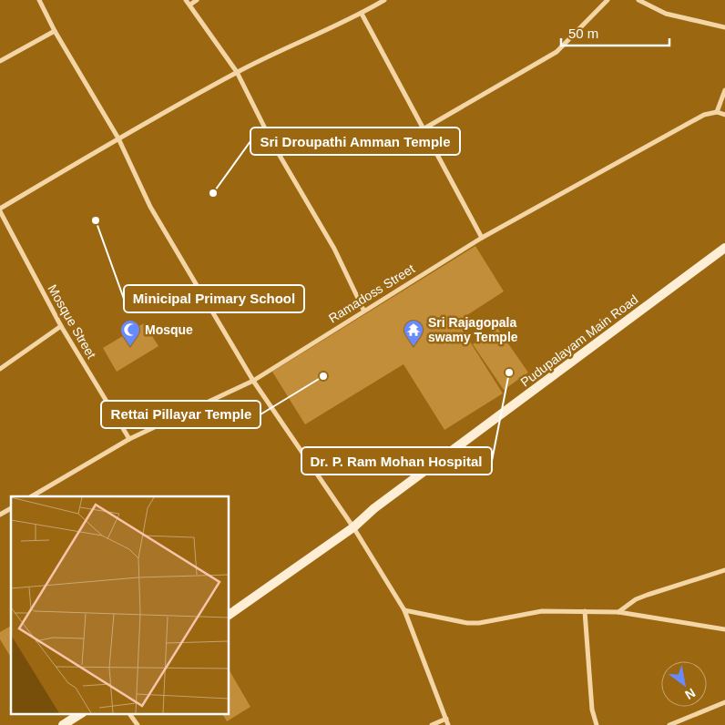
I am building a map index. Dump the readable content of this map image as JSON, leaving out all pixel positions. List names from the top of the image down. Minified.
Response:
{"streets":{"street":["Ramadoss Street","Mosque Street","Pudupalayam Main Road"]},"crossings":[["Ramadoss Street","Mosque Street"]],"places":{"other":["Sri Droupathi Amman Temple","Minicipal Primary School","Dr. P. Ram Mohan Hospital","Rettai Pillayar Temple"],"mosque":["Mosque"],"temple":["Sri Rajagopala swamy Temple"]},"scale_bar":"50 m","north":"bottom right"}
